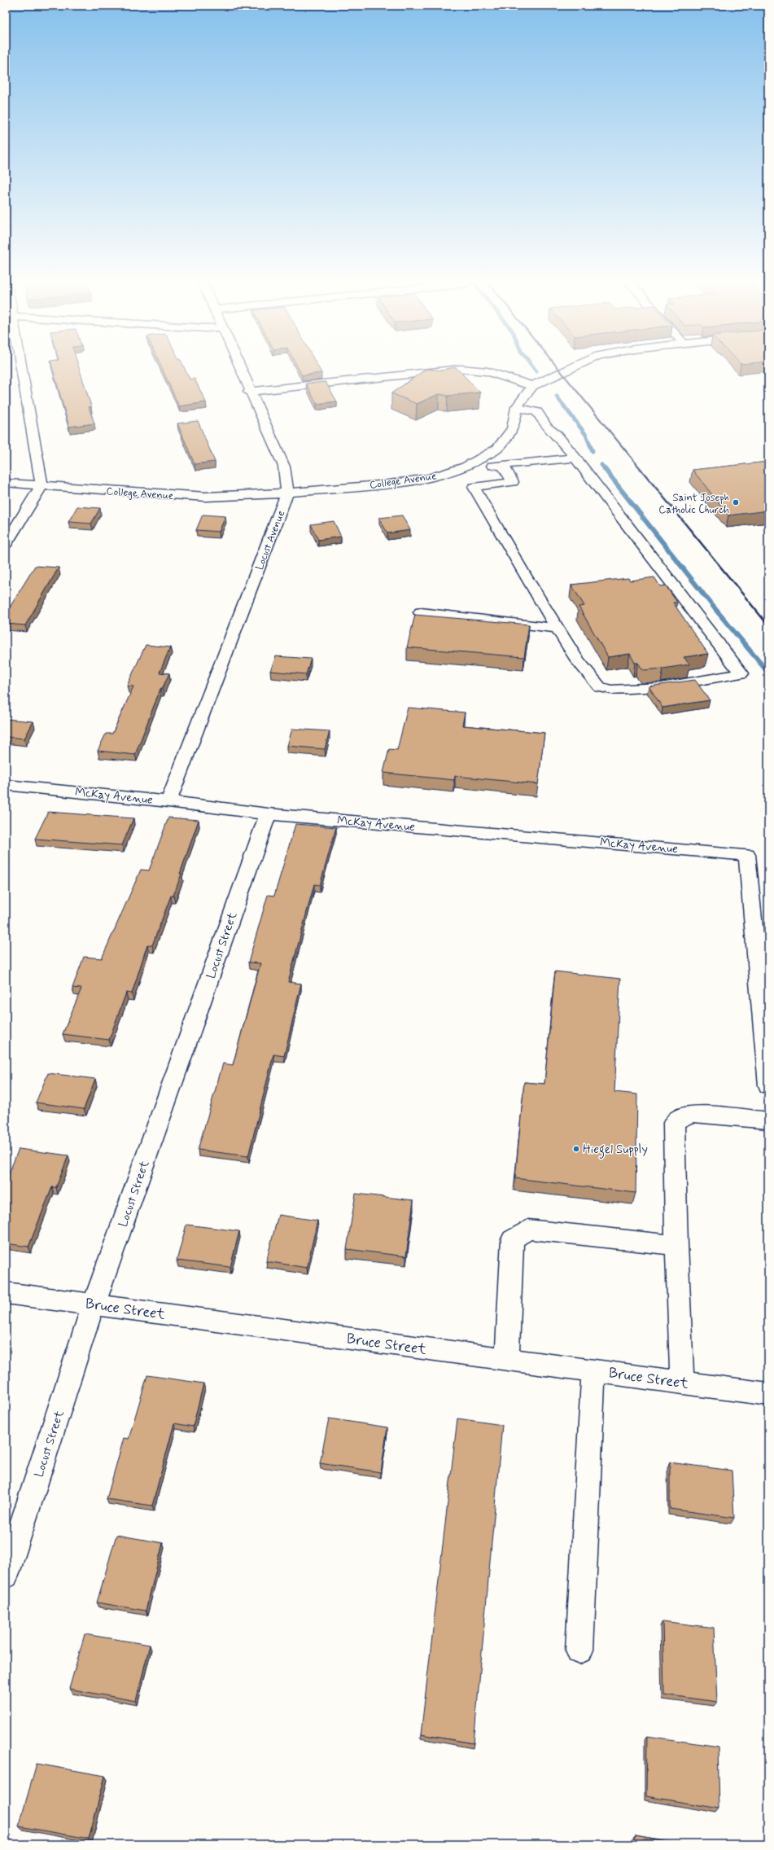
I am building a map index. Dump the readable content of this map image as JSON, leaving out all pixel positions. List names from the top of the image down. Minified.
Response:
{"streets":{"street":["College Avenue","Locust Avenue","McKay Avenue","Locust Street","Bruce Street"]},"crossings":[["College Avenue","Locust Avenue"],["Locust Avenue","McKay Avenue"],["McKay Avenue","Locust Street"],["Locust Street","Bruce Street"]],"places":["Saint Joseph Catholic Church","Hiegel Supply"]}
